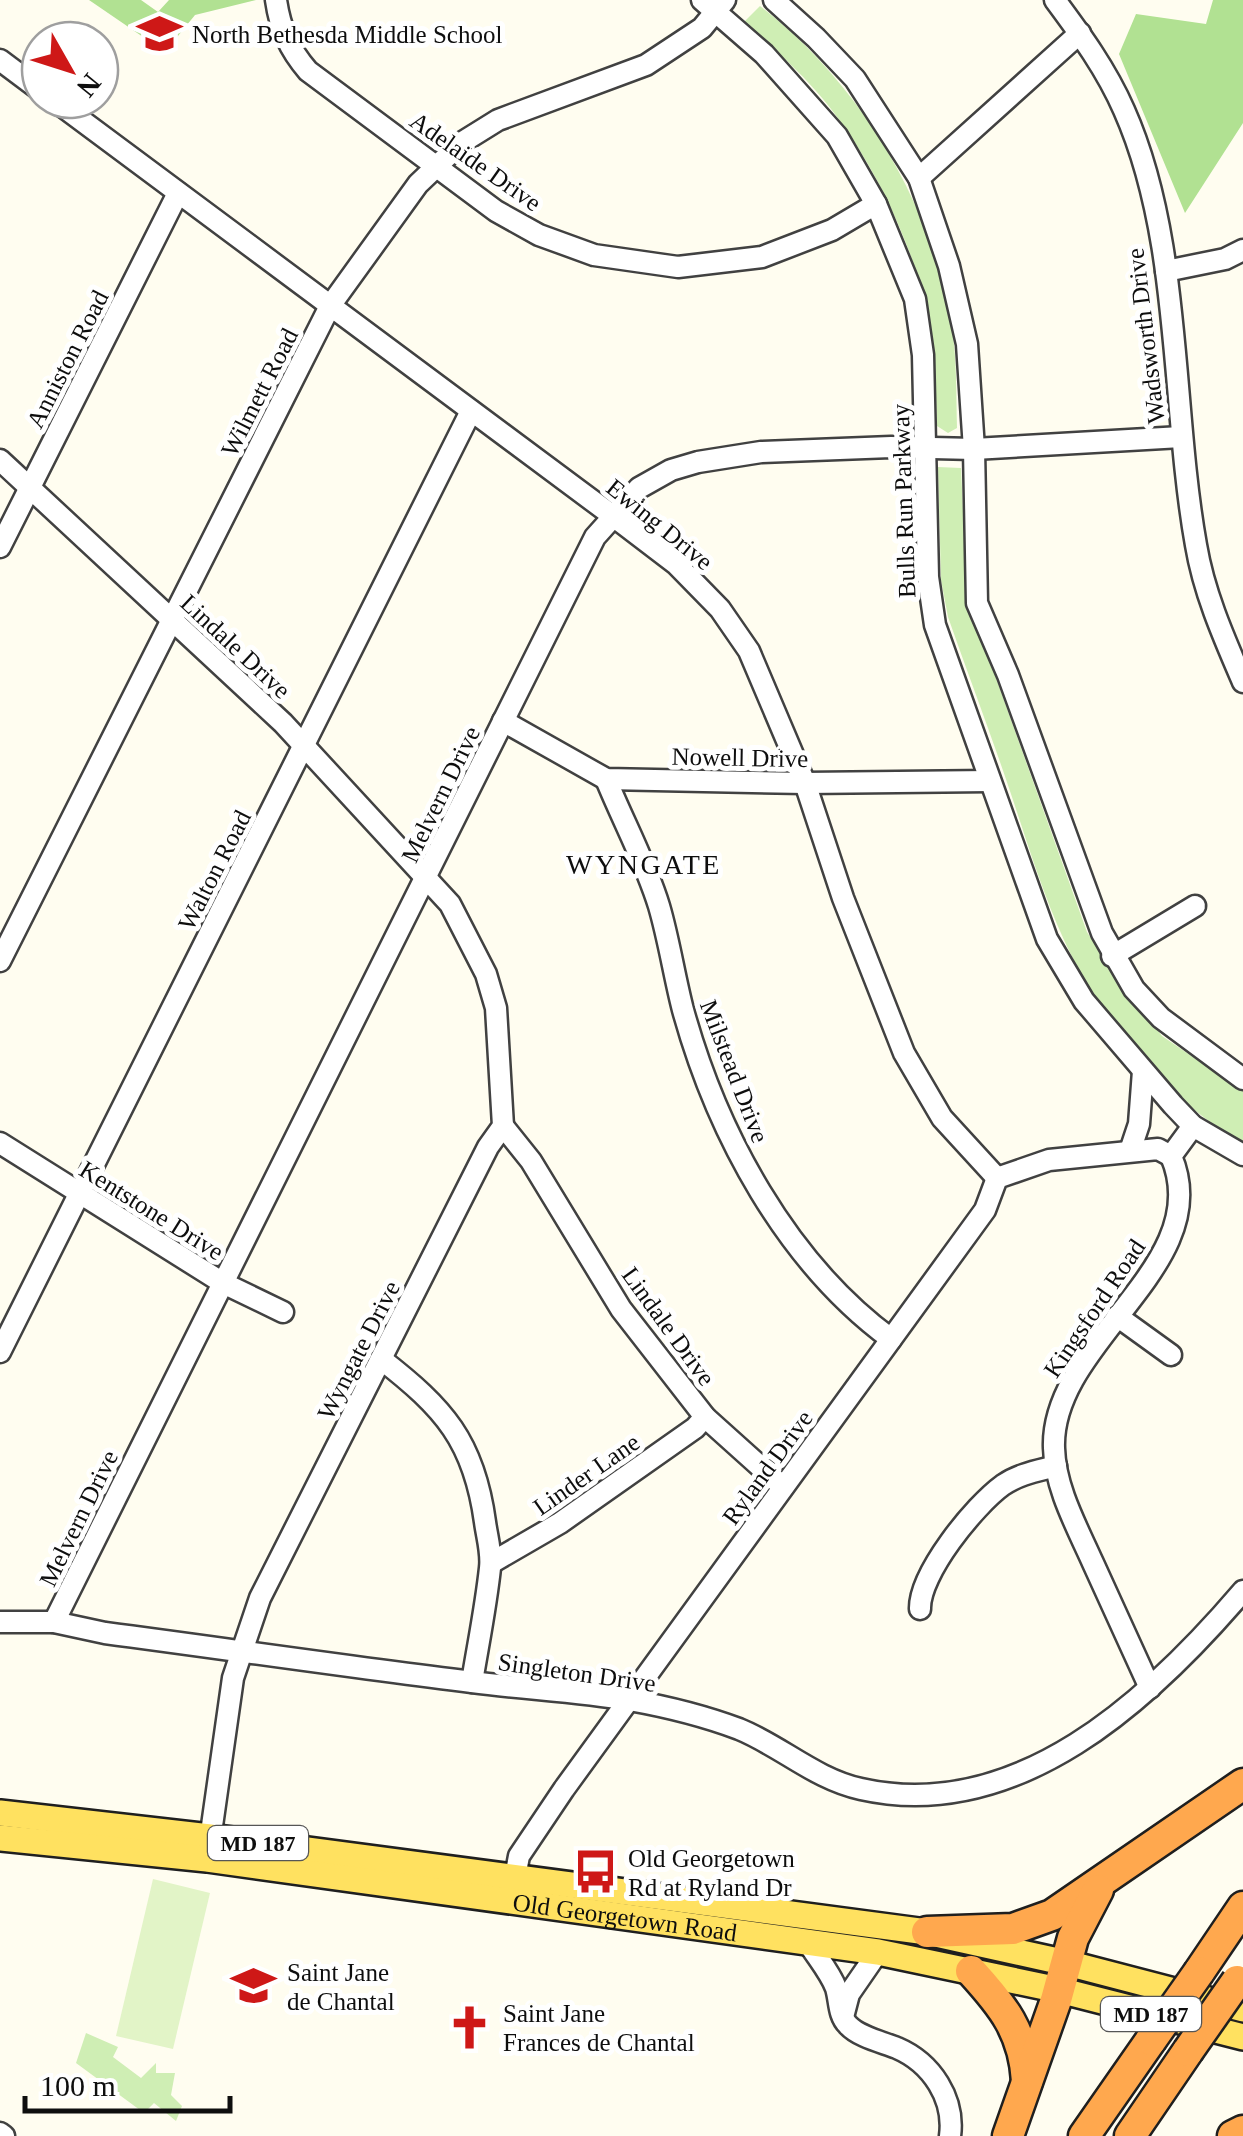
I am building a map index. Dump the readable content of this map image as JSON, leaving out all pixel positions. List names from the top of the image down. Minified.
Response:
{"streets":{"main road":["MD 187","Old Georgetown Road"],"street":["Adelaide Drive","Wadsworth Drive","Anniston Road","Wilmett Road","Bulls Run Parkway","Ewing Drive","Lindale Drive","Nowell Drive","Melvern Drive","Walton Road","Milstead Drive","Kentstone Drive","Kingsford Road","Wyngate Drive","Ryland Drive","Linder Lane","Singleton Drive"]},"crossings":[["Adelaide Drive","Wilmett Road"],["Adelaide Drive","Bulls Run Parkway"],["Wadsworth Drive","Melvern Drive"],["Anniston Road","Ewing Drive"],["Anniston Road","Lindale Drive"],["Wilmett Road","Bulls Run Parkway"],["Wilmett Road","Ewing Drive"],["Wilmett Road","Lindale Drive"],["Bulls Run Parkway","Nowell Drive"],["Bulls Run Parkway","Melvern Drive"],["Ewing Drive","Nowell Drive"],["Ewing Drive","Melvern Drive"],["Ewing Drive","Walton Road"],["Ewing Drive","Ryland Drive"],["Lindale Drive","Melvern Drive"],["Lindale Drive","Walton Road"],["Lindale Drive","Wyngate Drive"],["Lindale Drive","Ryland Drive"],["Lindale Drive","Linder Lane"],["Nowell Drive","Melvern Drive"],["Nowell Drive","Milstead Drive"],["Melvern Drive","Kentstone Drive"],["Melvern Drive","Singleton Drive"],["Walton Road","Kentstone Drive"],["Milstead Drive","Ryland Drive"],["Kingsford Road","Singleton Drive"],["Wyngate Drive","Singleton Drive"],["Wyngate Drive","Old Georgetown Road"],["Ryland Drive","Singleton Drive"],["Ryland Drive","Old Georgetown Road"]],"districts":["WYNGATE"],"places":{"school or university":["North Bethesda Middle School","Saint Jane de Chantal"],"bus stop":["Old Georgetown Rd at Ryland Dr"],"church":["Saint Jane Frances de Chantal"]},"scale_bar":"100 m","north":"bottom right"}
